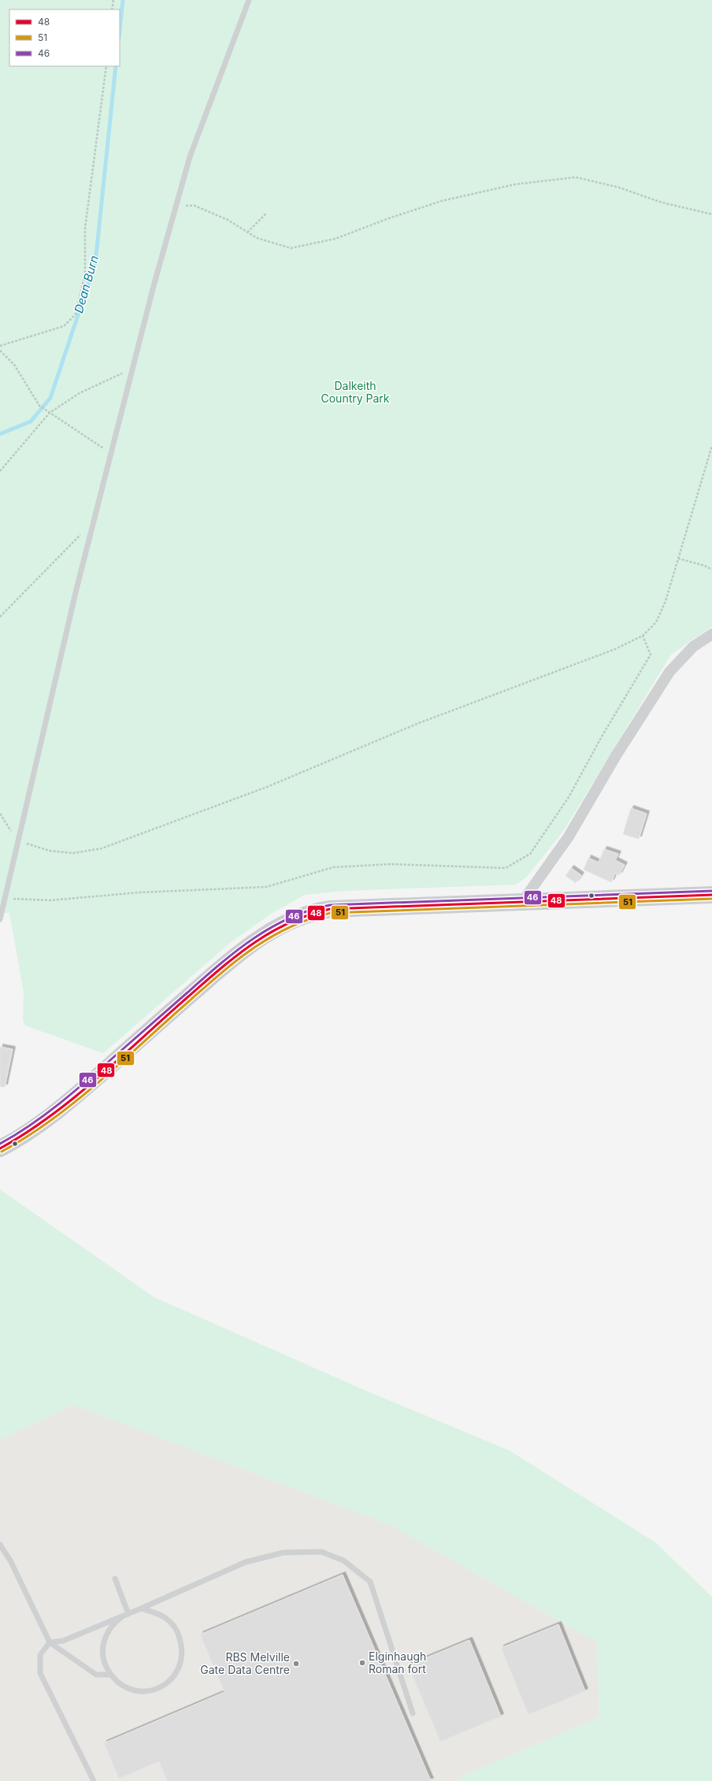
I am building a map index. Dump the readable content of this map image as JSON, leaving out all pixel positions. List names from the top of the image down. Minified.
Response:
{"water":["Dean Burn"],"parks":["Dalkeith Country Park"],"places":["Elginhaugh Roman fort","RBS Melville Gate Data Centre"],"lines":["transit line 46","transit line 48","transit line 51"],"legend":["48","51","46"]}
